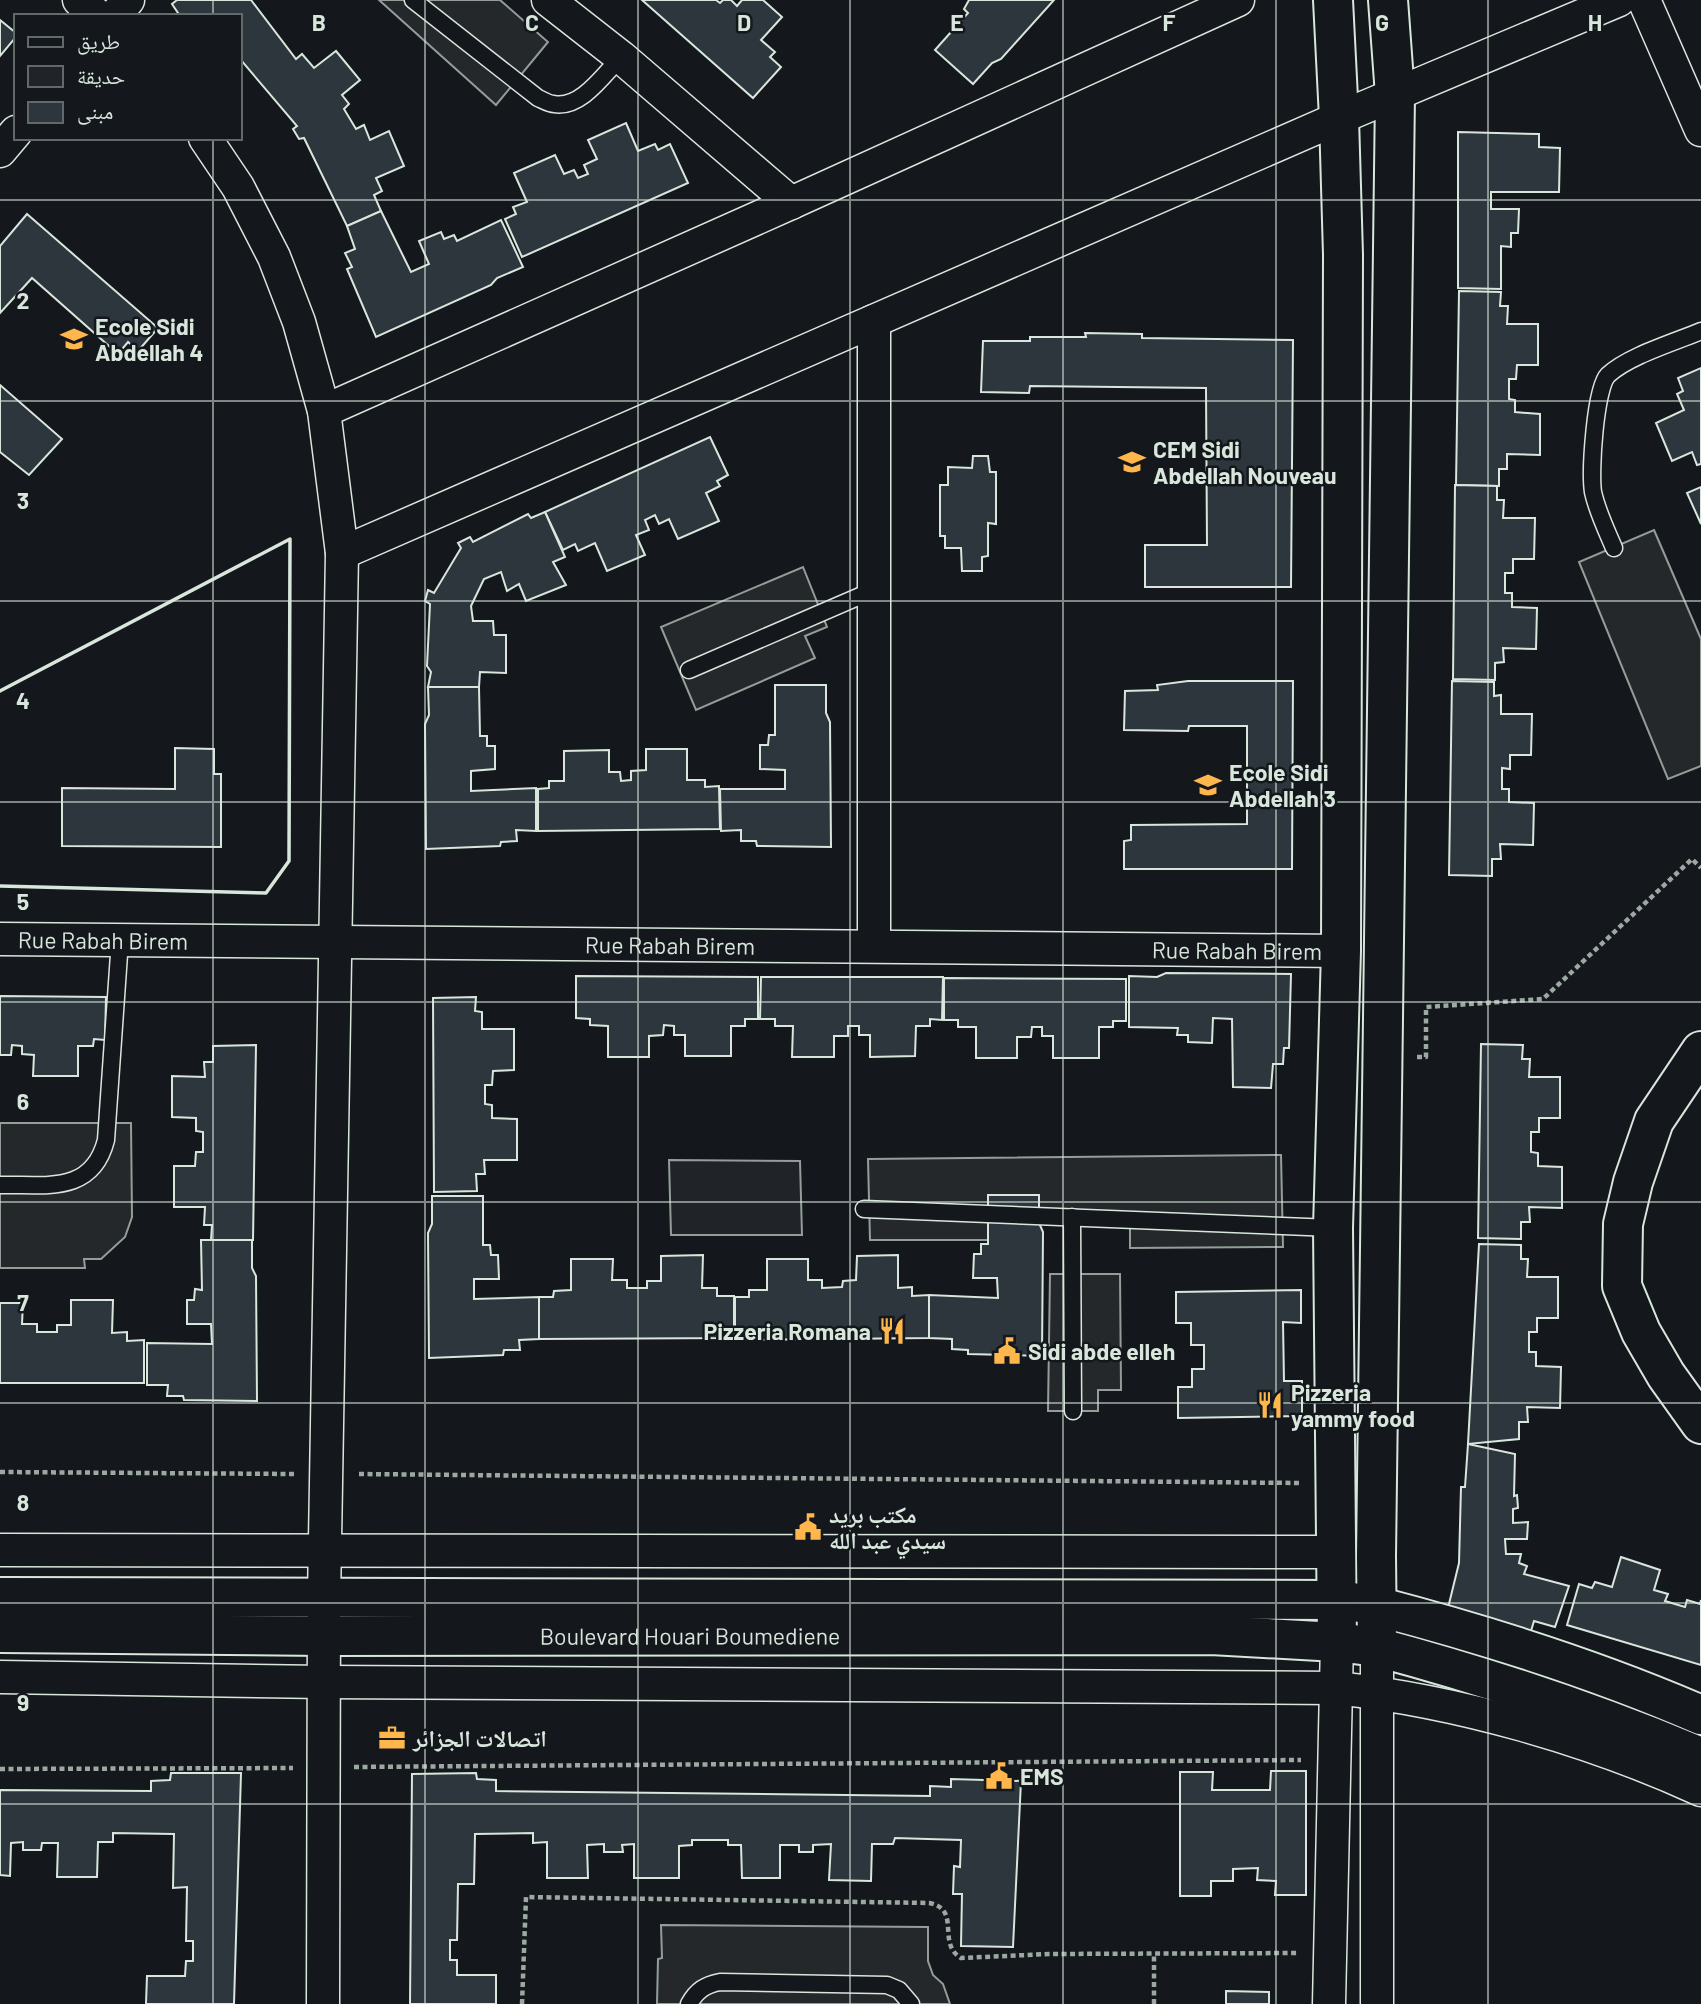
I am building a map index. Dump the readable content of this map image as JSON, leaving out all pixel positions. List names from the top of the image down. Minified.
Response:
{"streets":{"main road":["Boulevard Houari Boumediene"],"street":["Rue Rabah Birem"]},"places":{"school or university":["Ecole Sidi Abdellah 4","CEM Sidi Abdellah Nouveau","Ecole Sidi Abdellah 3"],"restaurant":["Pizzeria Romana","Pizzeria yammy food"],"public building":["Sidi abde elleh","مكتب بريد سيدي عبد الله","EMS"],"office":["اتصالات الجزائر"]},"legend":["طريق","حديقة","مبنى"],"grid":{"columns":["B","C","D","E","F","G","H"],"rows":["2","3","4","5","6","7","8","9"]}}
